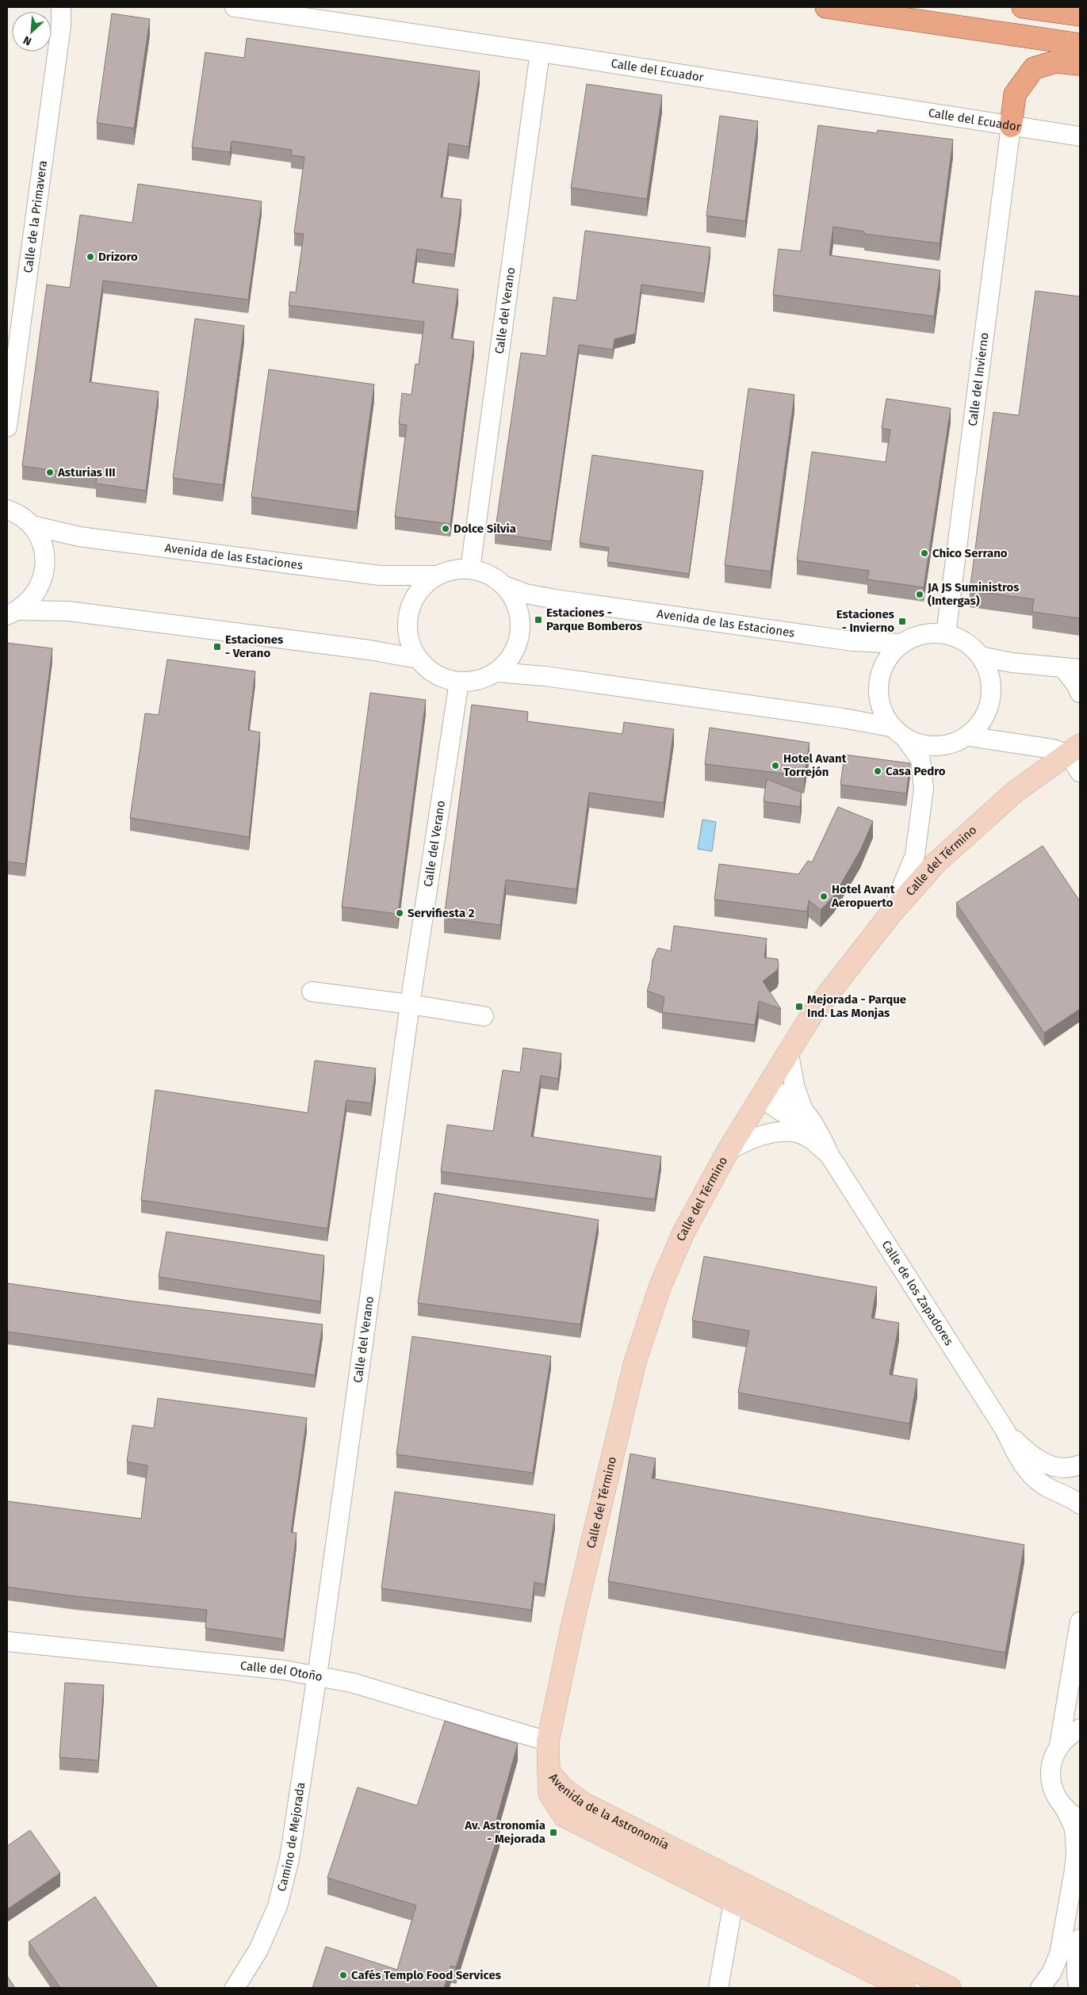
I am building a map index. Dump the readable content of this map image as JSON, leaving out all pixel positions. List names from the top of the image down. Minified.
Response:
{"streets":{"street":["Calle del Ecuador","Calle de la Primavera","Calle del Verano","Calle del Invierno","Avenida de las Estaciones","Calle del Término","Calle de los Zapadores","Calle del Otoño","Avenida de la Astronomía","Camino de Mejorada"]},"crossings":[["Calle del Ecuador","Calle del Verano"],["Calle del Ecuador","Calle del Invierno"],["Calle del Verano","Avenida de las Estaciones"],["Calle del Verano","Calle del Otoño"],["Calle del Verano","Camino de Mejorada"],["Calle del Invierno","Avenida de las Estaciones"],["Calle del Término","Calle de los Zapadores"],["Calle del Término","Calle del Otoño"],["Calle del Término","Avenida de la Astronomía"],["Calle del Otoño","Camino de Mejorada"]],"places":{"other":["Drizoro","Asturias III","Dolce Silvia","Chico Serrano","JA JS Suministros (Intergas)","Hotel Avant Torrejón","Casa Pedro","Hotel Avant Aeropuerto","Servifiesta 2","Cafés Templo Food Services"],"transit":["Estaciones - Parque Bomberos","Estaciones - Invierno","Estaciones - Verano","Mejorada - Parque Ind. Las Monjas","Av. Astronomía - Mejorada"]},"north":"bottom left"}
